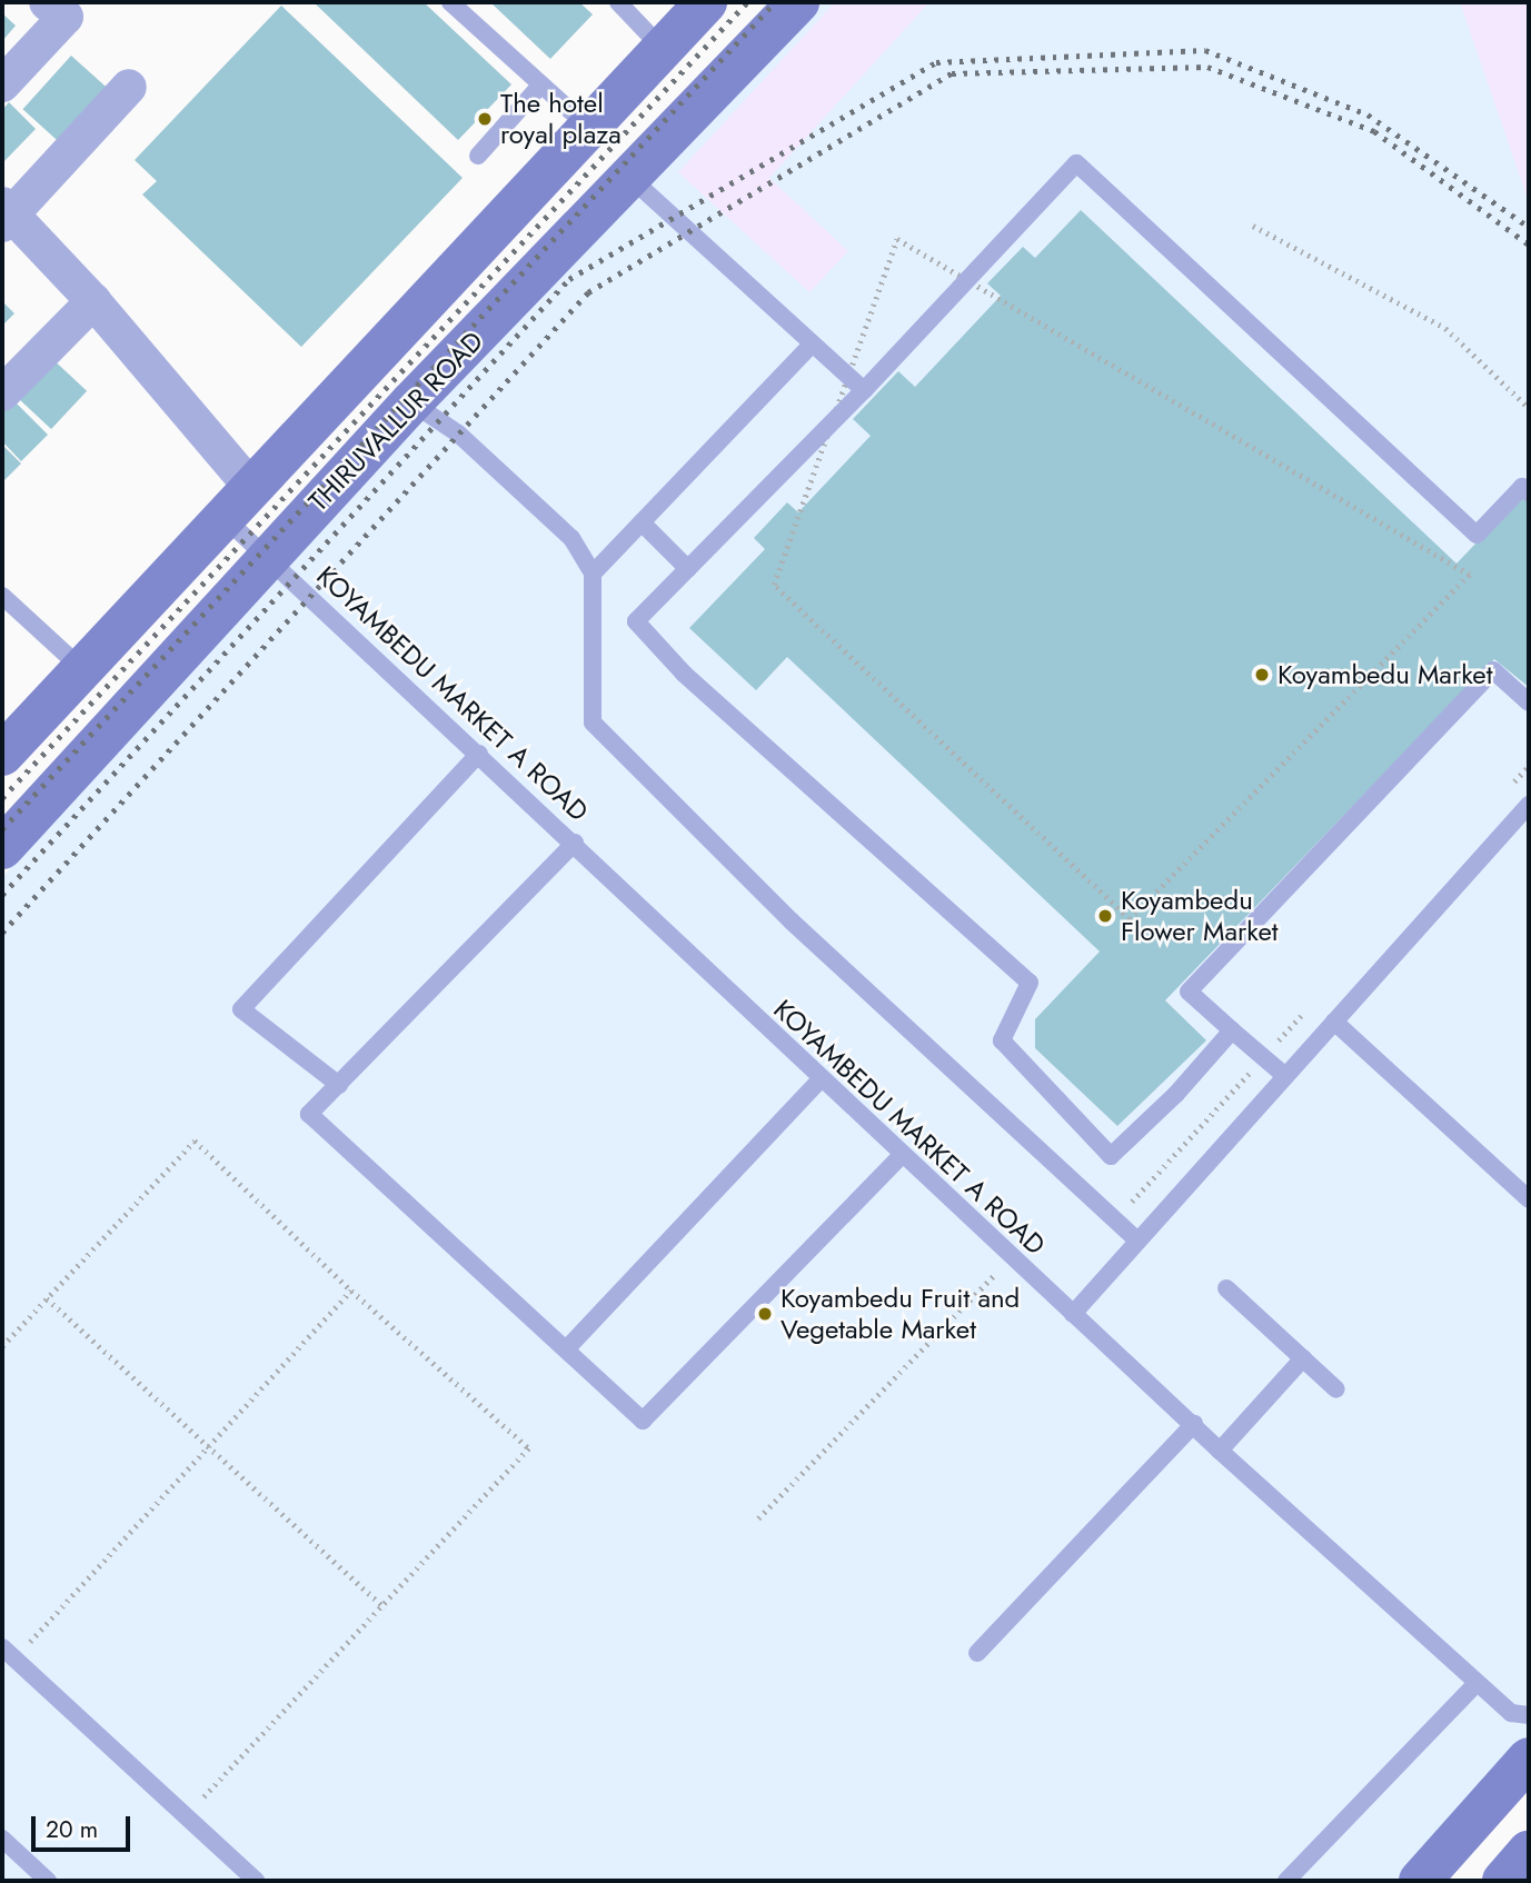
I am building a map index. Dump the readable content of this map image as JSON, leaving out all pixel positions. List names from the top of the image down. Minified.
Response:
{"streets":{"street":["THIRUVALLUR ROAD"],"lane":["KOYAMBEDU MARKET A ROAD"]},"crossings":[["THIRUVALLUR ROAD","KOYAMBEDU MARKET A ROAD"]],"places":["The hotel royal plaza","Koyambedu Market","Koyambedu Flower Market","Koyambedu Fruit and Vegetable Market"],"scale_bar":"20 m"}
